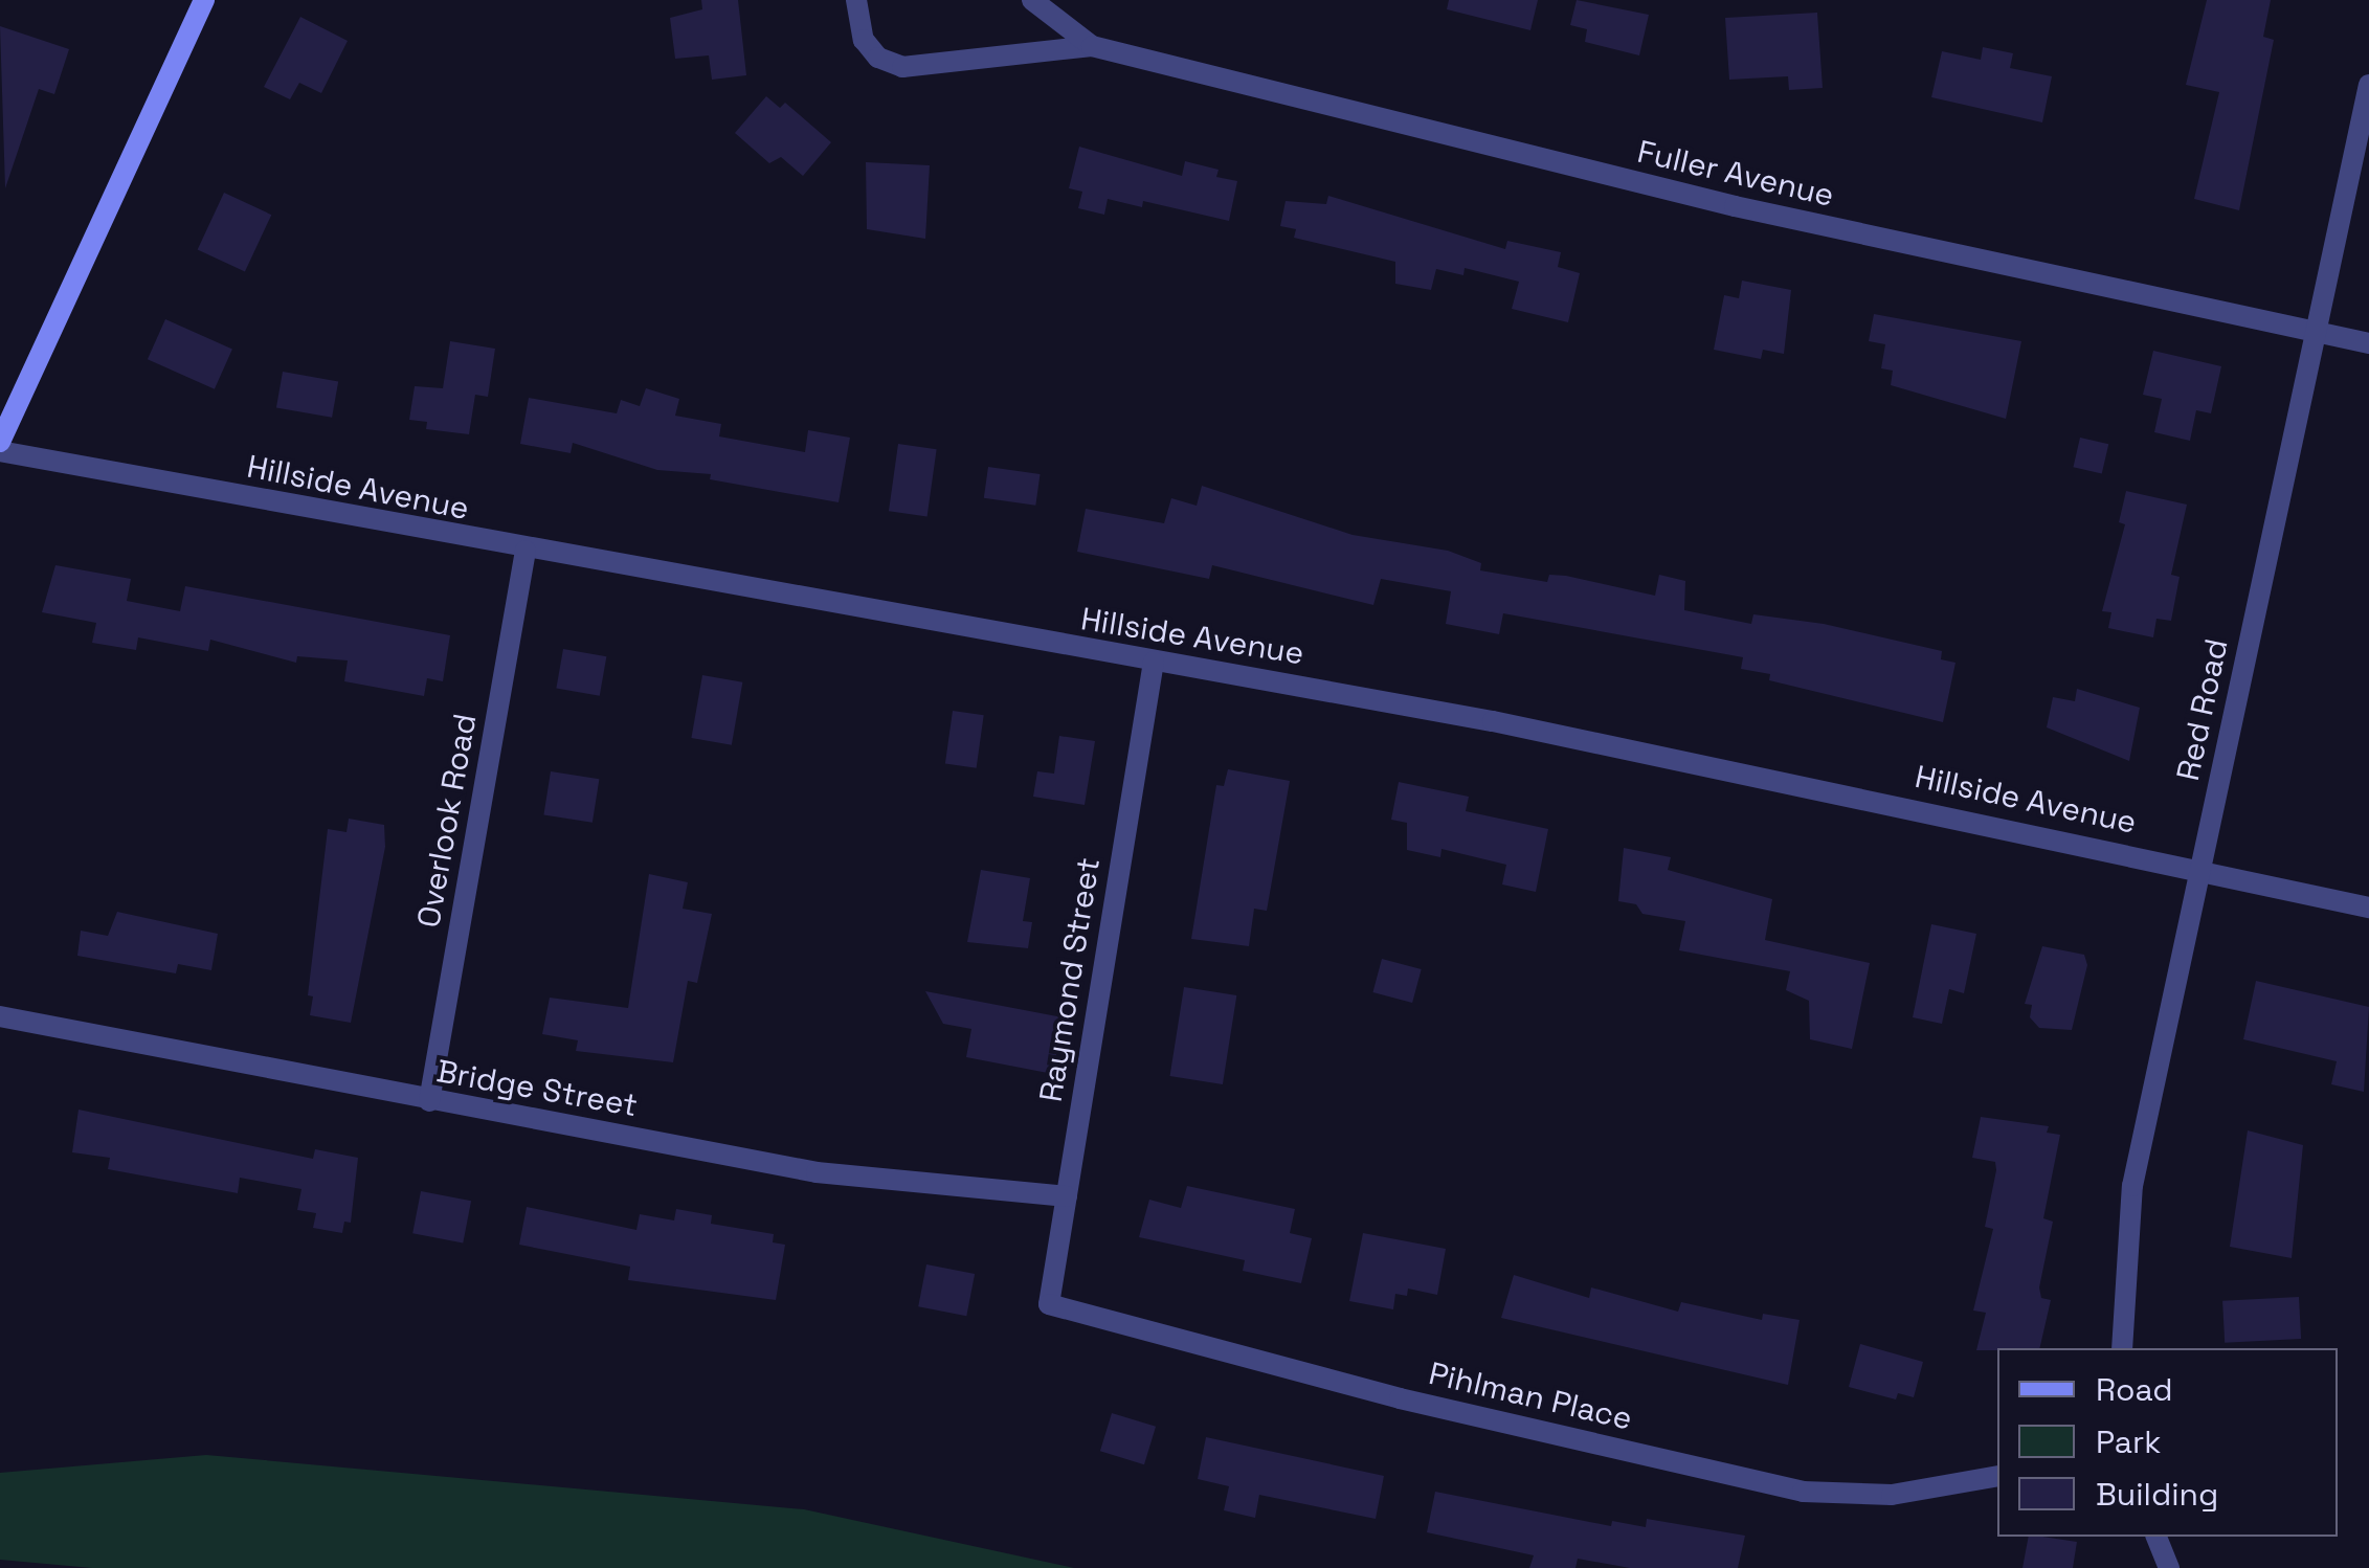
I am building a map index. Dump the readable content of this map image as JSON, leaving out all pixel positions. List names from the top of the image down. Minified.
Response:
{"streets":{"street":["Fuller Avenue","Hillside Avenue","Red Road","Overlook Road","Raymond Street","Bridge Street","Pihlman Place"]},"crossings":[["Fuller Avenue","Red Road"],["Hillside Avenue","Red Road"],["Hillside Avenue","Overlook Road"],["Hillside Avenue","Raymond Street"],["Overlook Road","Bridge Street"],["Raymond Street","Bridge Street"],["Raymond Street","Pihlman Place"]],"legend":["Road","Park","Building"]}
